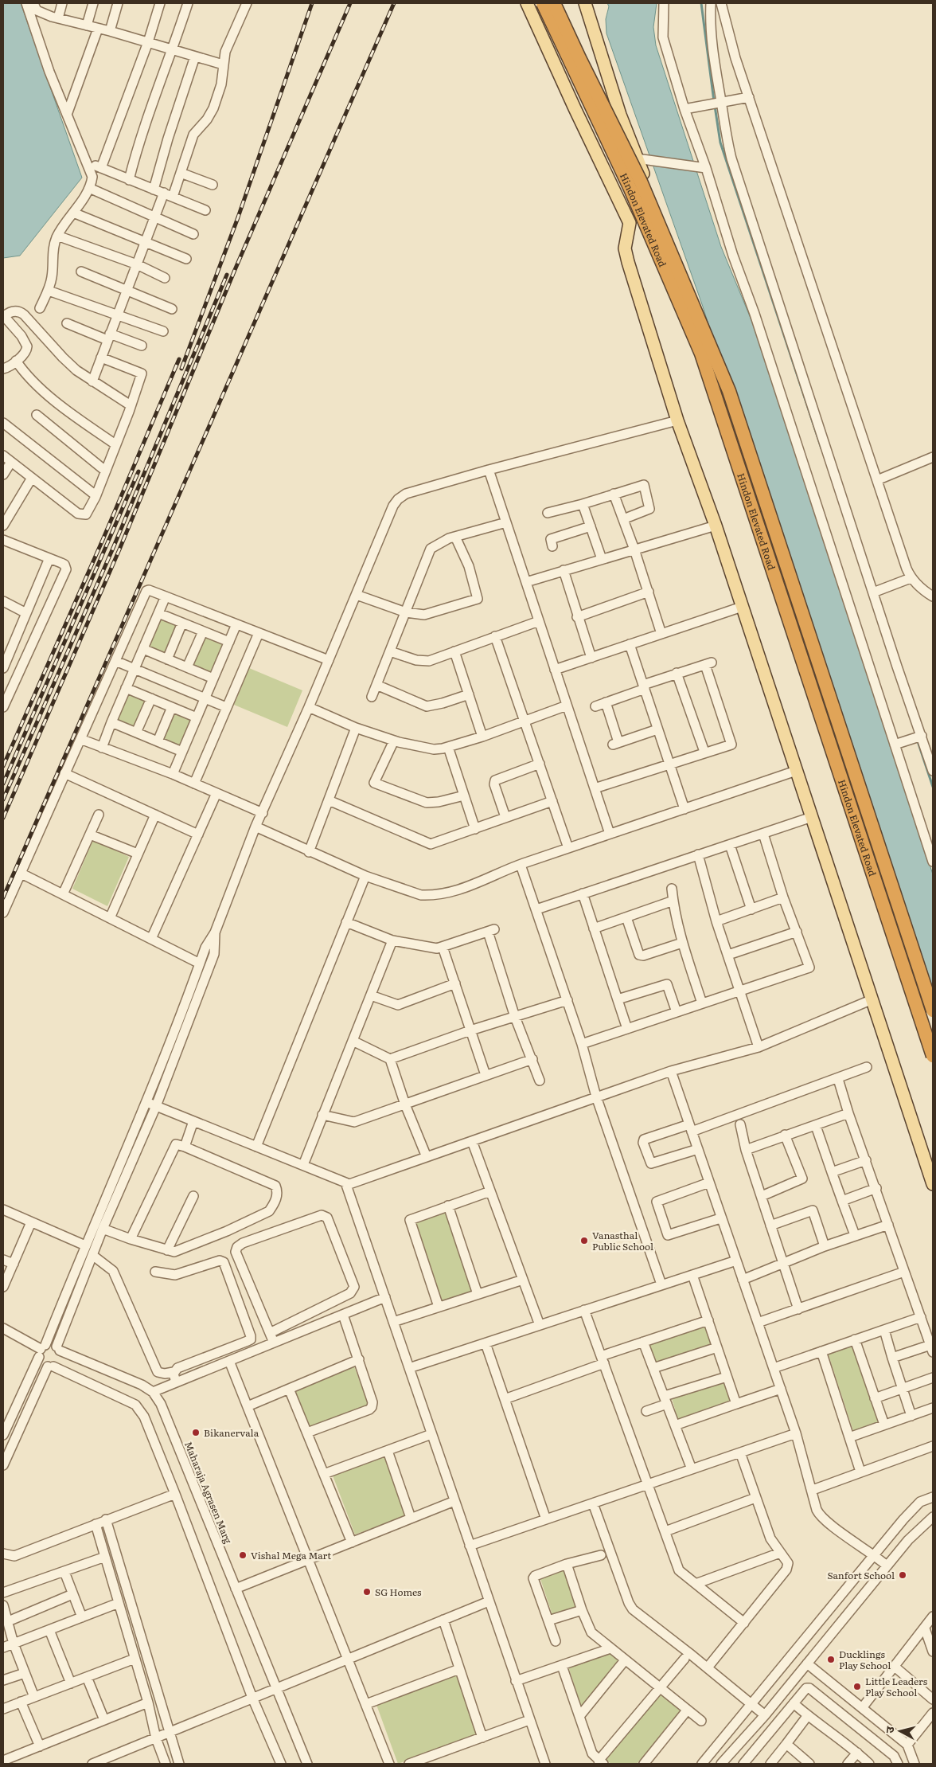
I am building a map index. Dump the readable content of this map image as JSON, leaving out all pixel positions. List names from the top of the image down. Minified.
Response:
{"streets":{"highway":["Hindon Elevated Road"],"street":["Maharaja Agrasen Marg"]},"places":["Vanasthal Public School","Bikanervala","Vishal Mega Mart","Sanfort School","SG Homes","Ducklings Play School","Little Leaders Play School"],"north":"left"}
